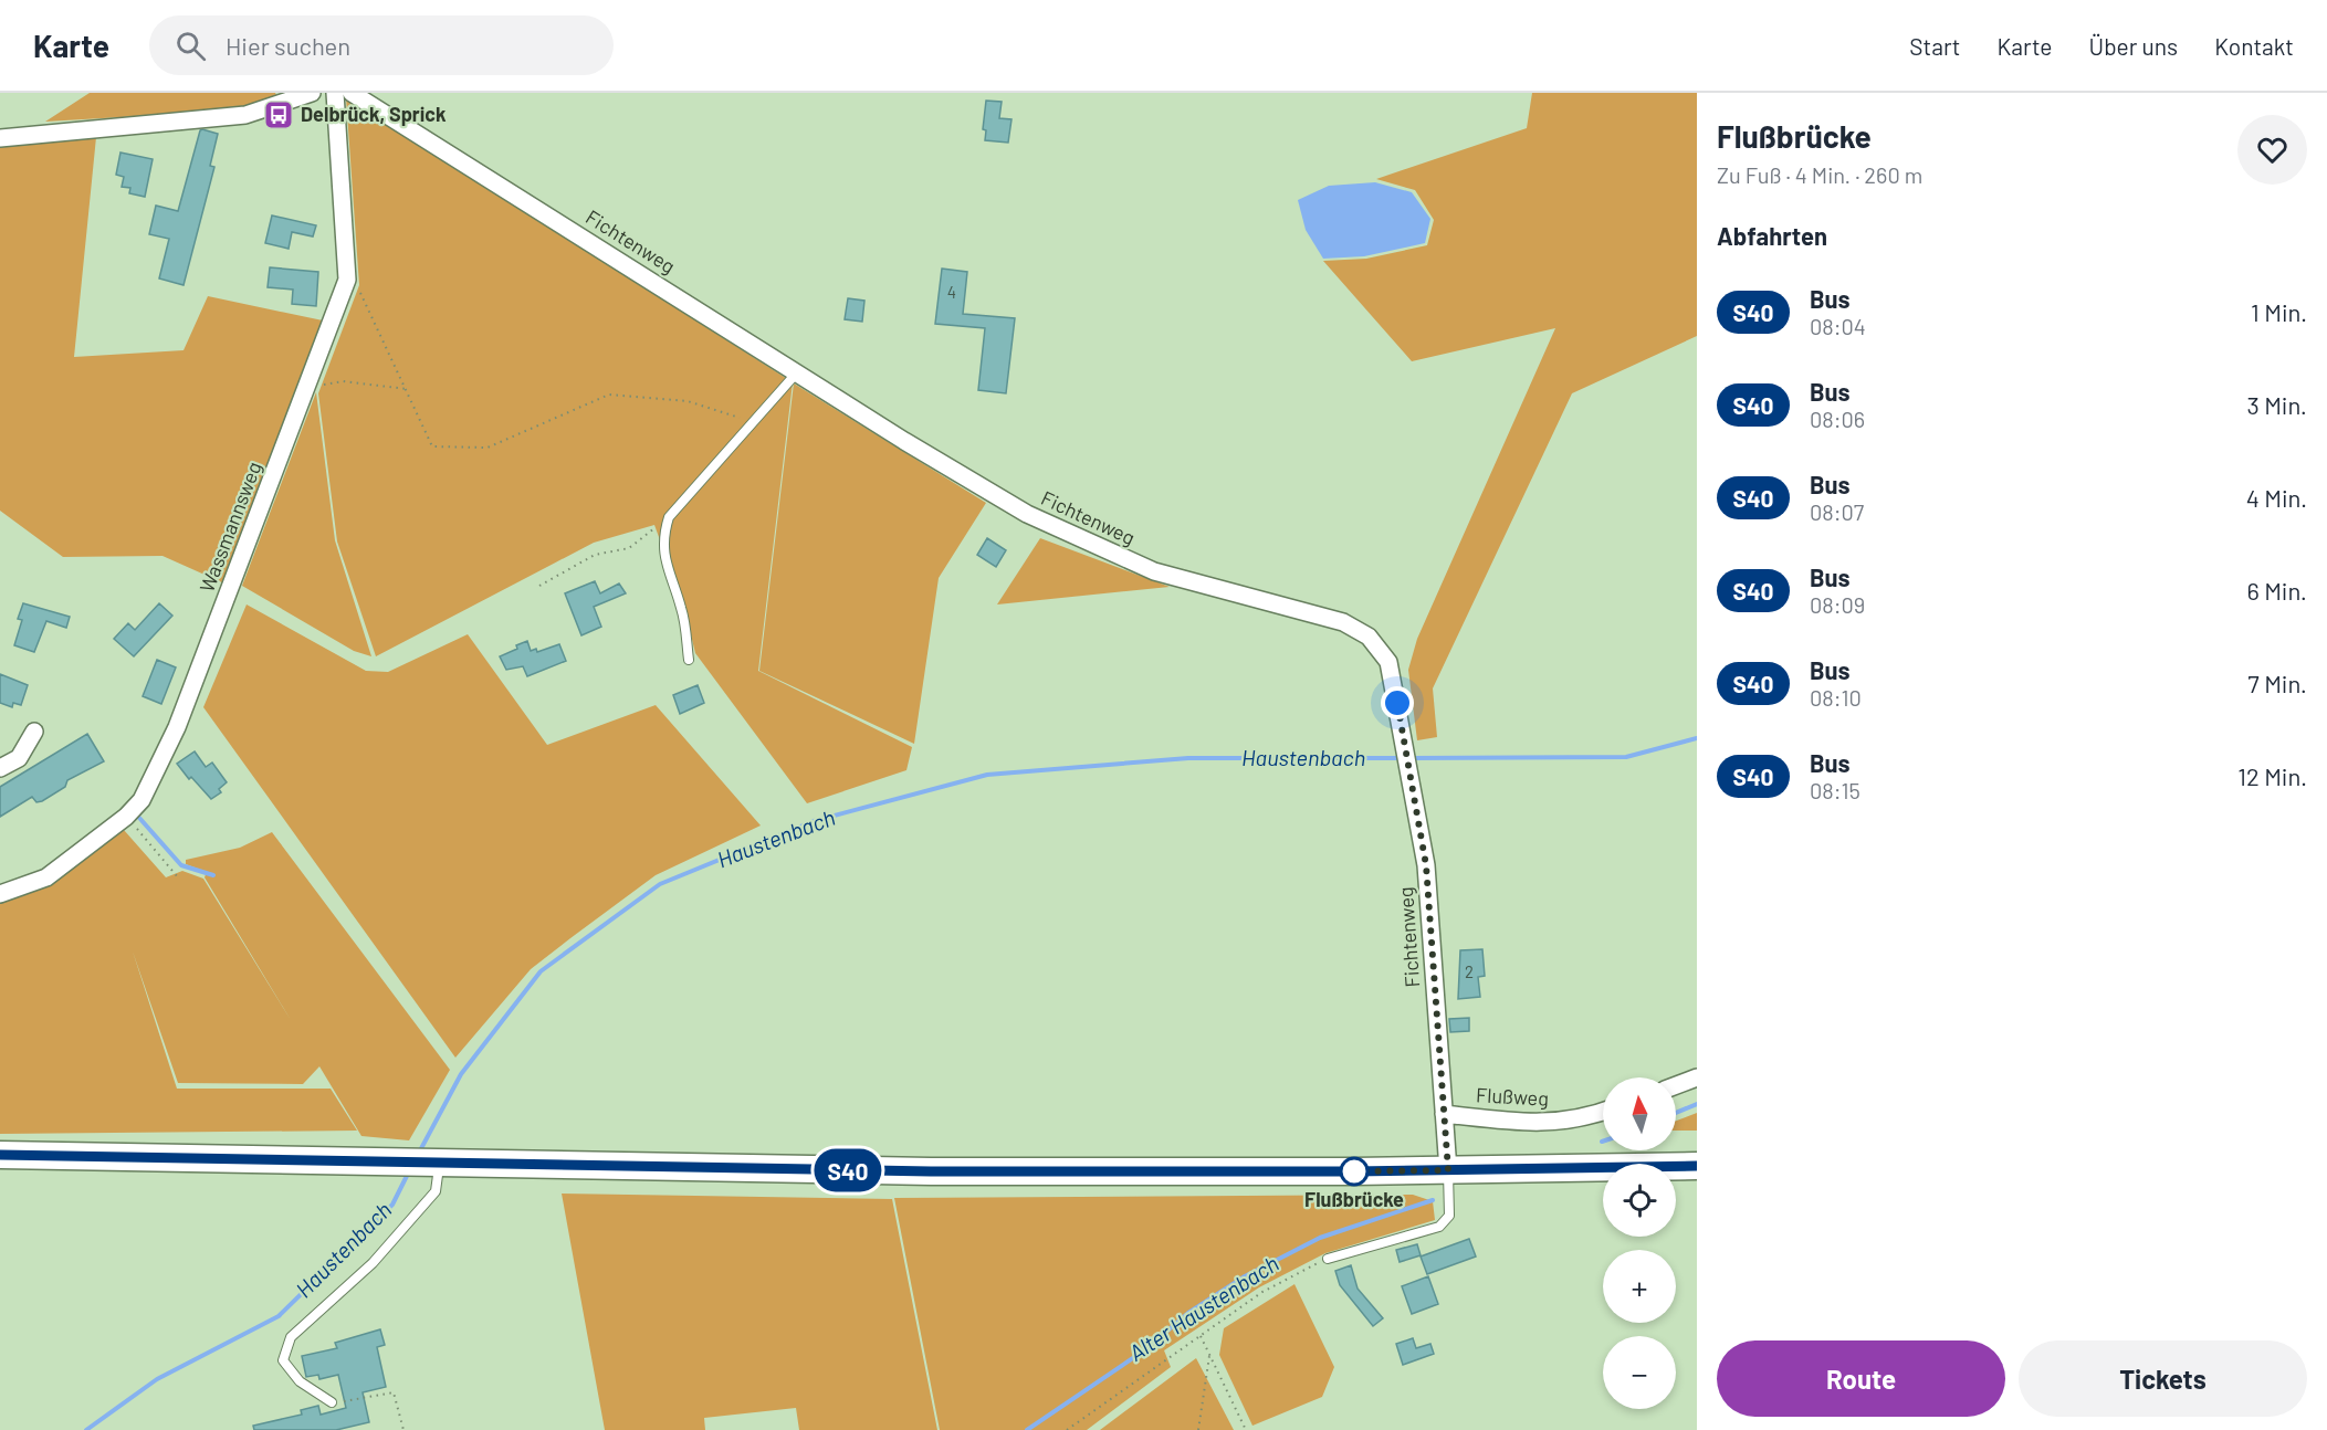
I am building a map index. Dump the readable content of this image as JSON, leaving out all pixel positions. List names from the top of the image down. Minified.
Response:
{"streets":{"street":["Fichtenweg","Wassmannsweg","Flußweg"]},"crossings":[["Fichtenweg","Flußweg"]],"water":["Haustenbach","Alter Haustenbach"],"places":{"bus stop":["Delbrück, Sprick"],"other":["Flußbrücke"]},"lines":["bus line S40"],"house_numbers":["4","2"],"north":"top","page":{"header":"Karte","search":"Hier suchen","nav":["Start","Karte","Über uns","Kontakt"],"on_map":"S40","heading":[["Flußbrücke","Zu Fuß · 4 Min. · 260 m"],"Abfahrten"],"list":[{"mark":"S40","name":"Bus","note":"08:04","value":"1 Min."},{"mark":"S40","name":"Bus","note":"08:06","value":"3 Min."},{"mark":"S40","name":"Bus","note":"08:07","value":"4 Min."},{"mark":"S40","name":"Bus","note":"08:09","value":"6 Min."},{"mark":"S40","name":"Bus","note":"08:10","value":"7 Min."},{"mark":"S40","name":"Bus","note":"08:15","value":"12 Min."}],"map_buttons":["+","−"],"buttons":["Route","Tickets"]}}
